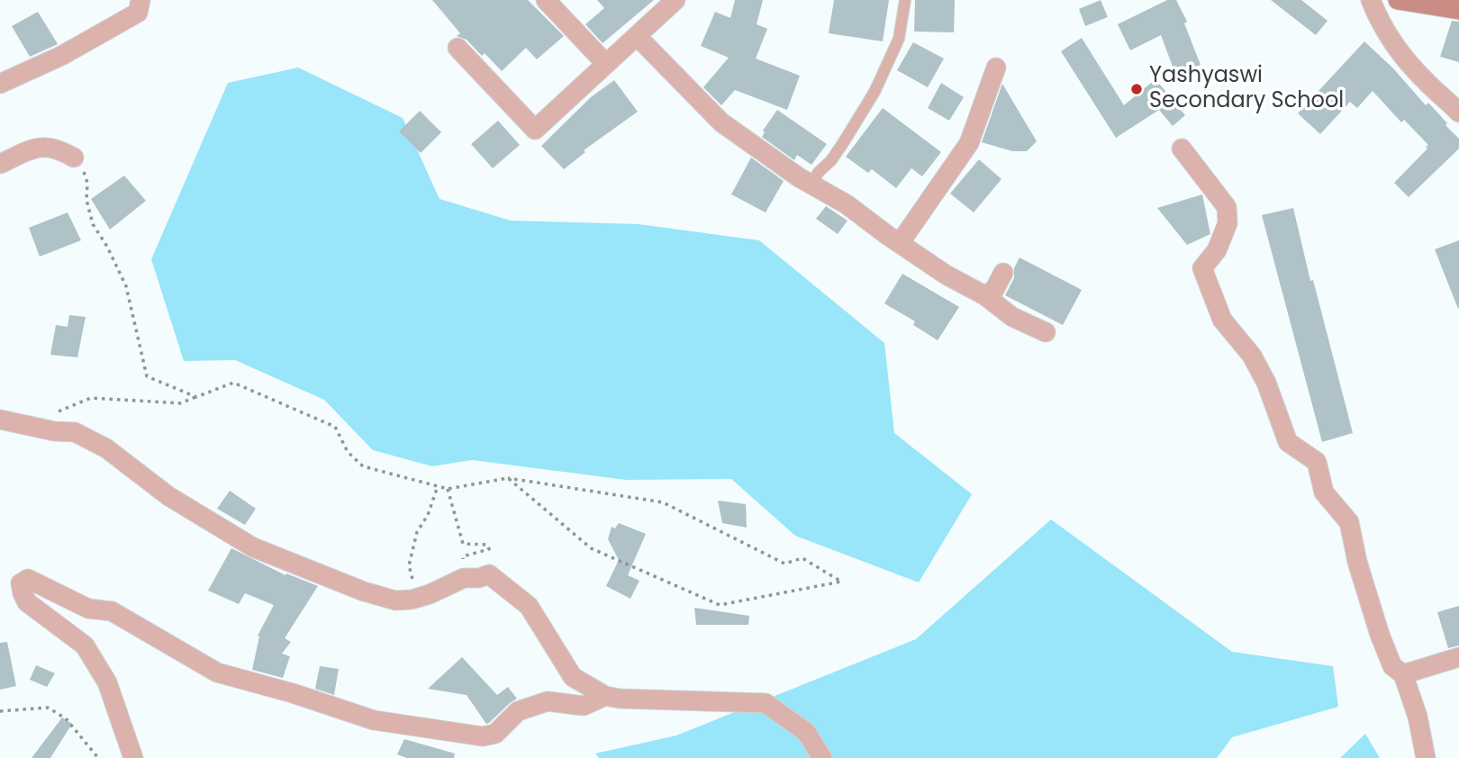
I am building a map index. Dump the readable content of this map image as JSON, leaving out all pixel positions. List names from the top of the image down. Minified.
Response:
{"places":["Yashyaswi Secondary School"]}
